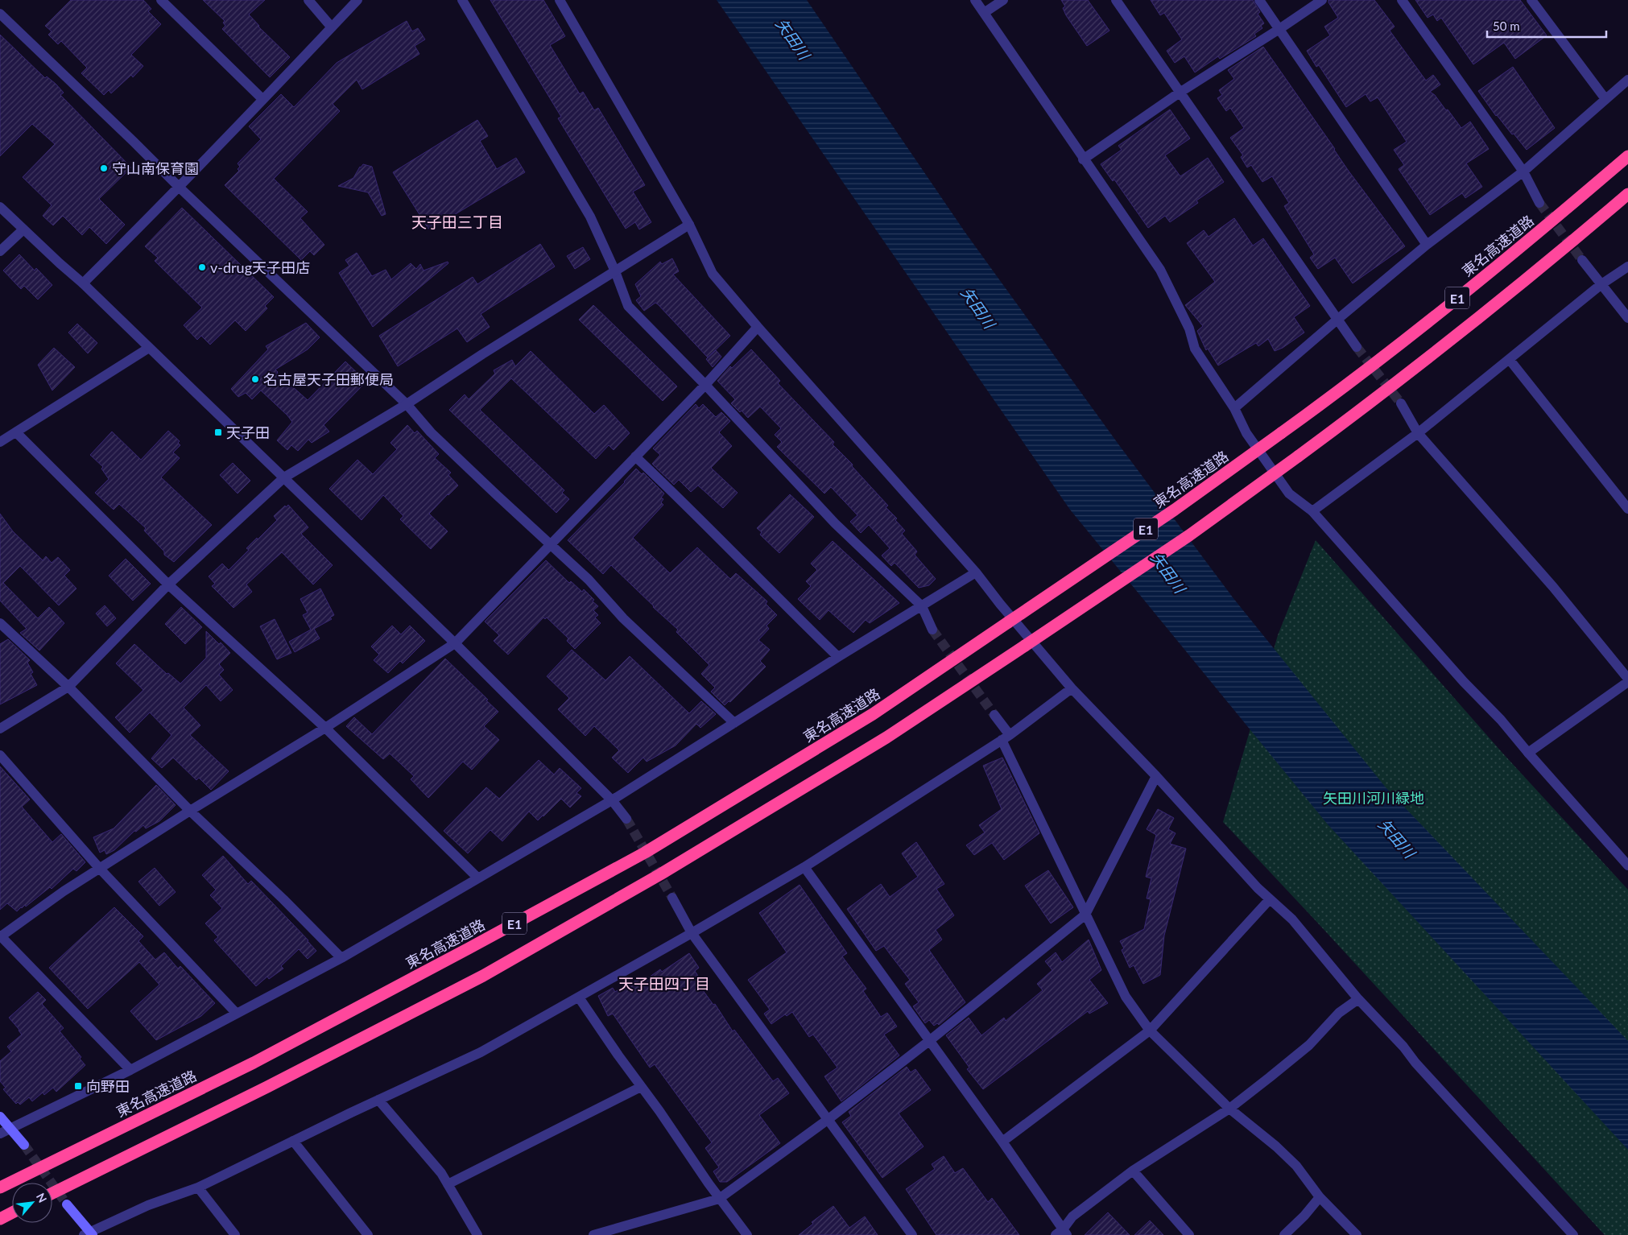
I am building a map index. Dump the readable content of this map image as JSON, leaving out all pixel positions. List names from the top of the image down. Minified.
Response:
{"streets":{"highway":["東名高速道路","E1"]},"districts":["天子田三丁目","天子田四丁目"],"water":["矢田川"],"parks":["矢田川河川緑地"],"places":{"other":["守山南保育園","v-drug天子田店","名古屋天子田郵便局"],"transit":["天子田","向野田"]},"scale_bar":"50 m","north":"top right"}
